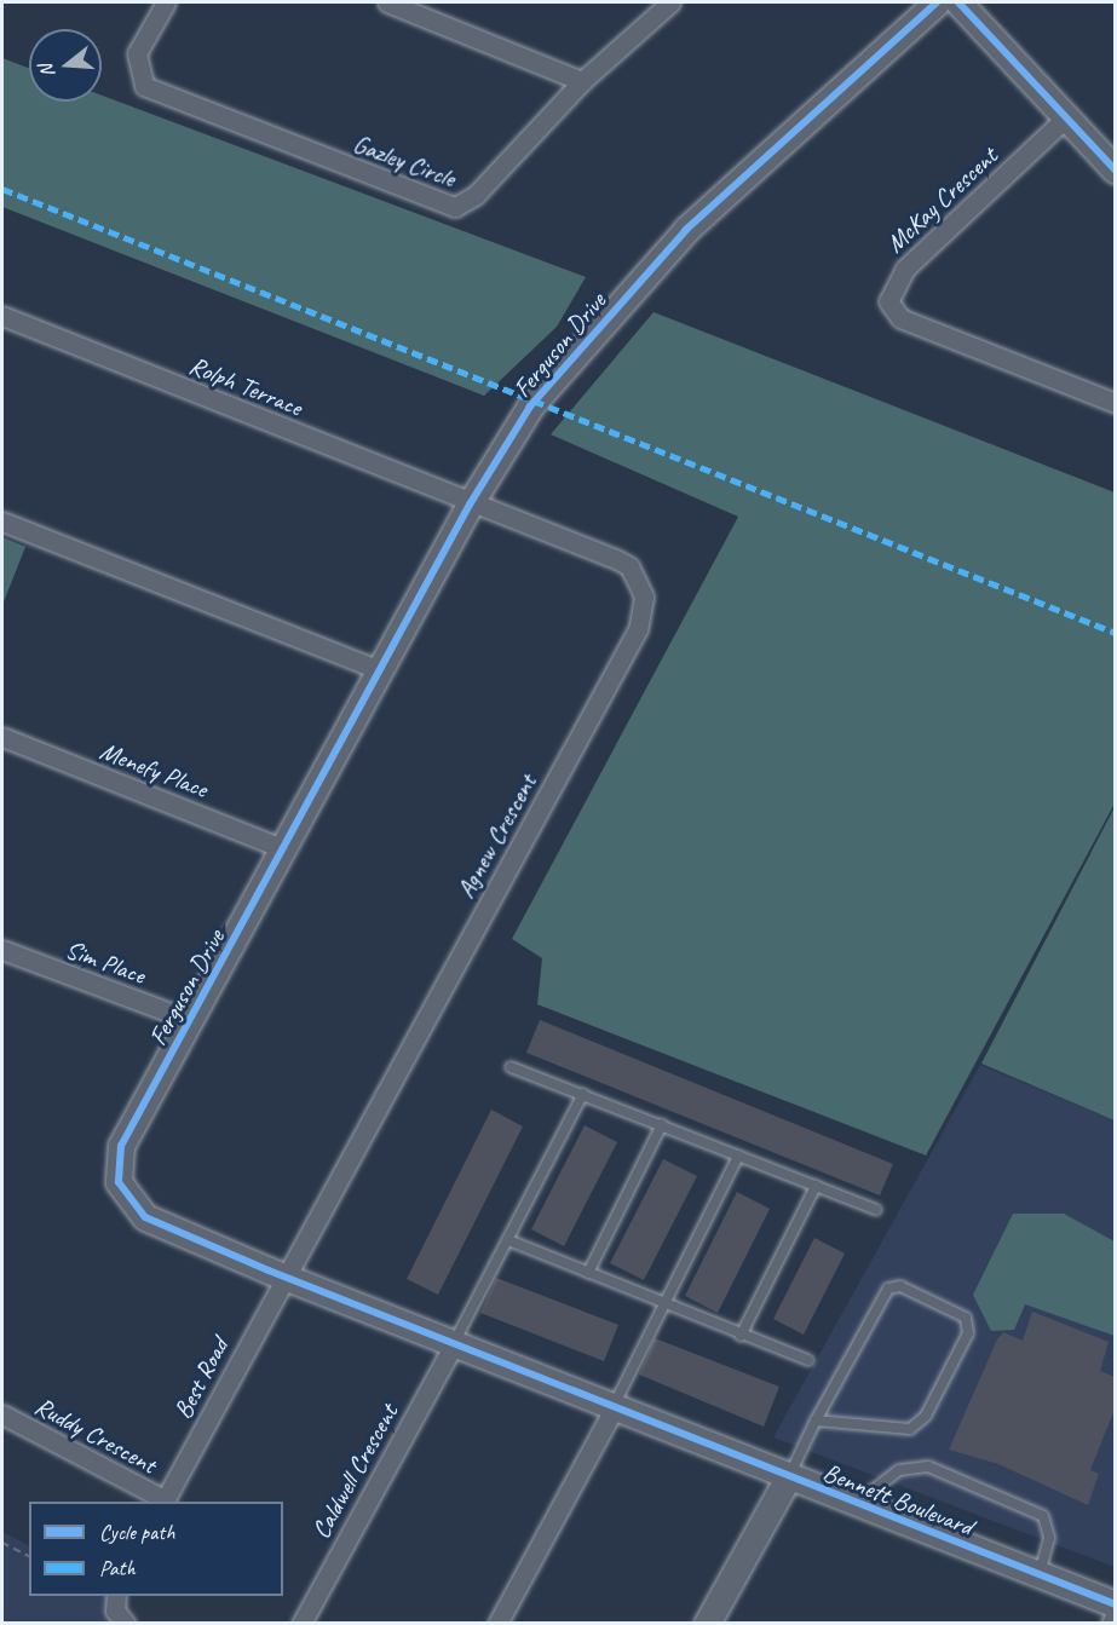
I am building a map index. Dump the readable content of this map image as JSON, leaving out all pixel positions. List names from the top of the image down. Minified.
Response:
{"streets":{"street":["Gazley Circle","McKay Crescent","Ferguson Drive","Rolph Terrace","Menefy Place","Agnew Crescent","Sim Place","Best Road","Ruddy Crescent","Caldwell Crescent","Bennett Boulevard"]},"crossings":[["Ferguson Drive","Rolph Terrace"],["Ferguson Drive","Menefy Place"],["Ferguson Drive","Agnew Crescent"],["Ferguson Drive","Sim Place"],["Ferguson Drive","Best Road"],["Ferguson Drive","Caldwell Crescent"],["Ferguson Drive","Bennett Boulevard"],["Rolph Terrace","Agnew Crescent"],["Agnew Crescent","Best Road"],["Best Road","Ruddy Crescent"]],"legend":["Cycle path","Path"],"north":"left"}
